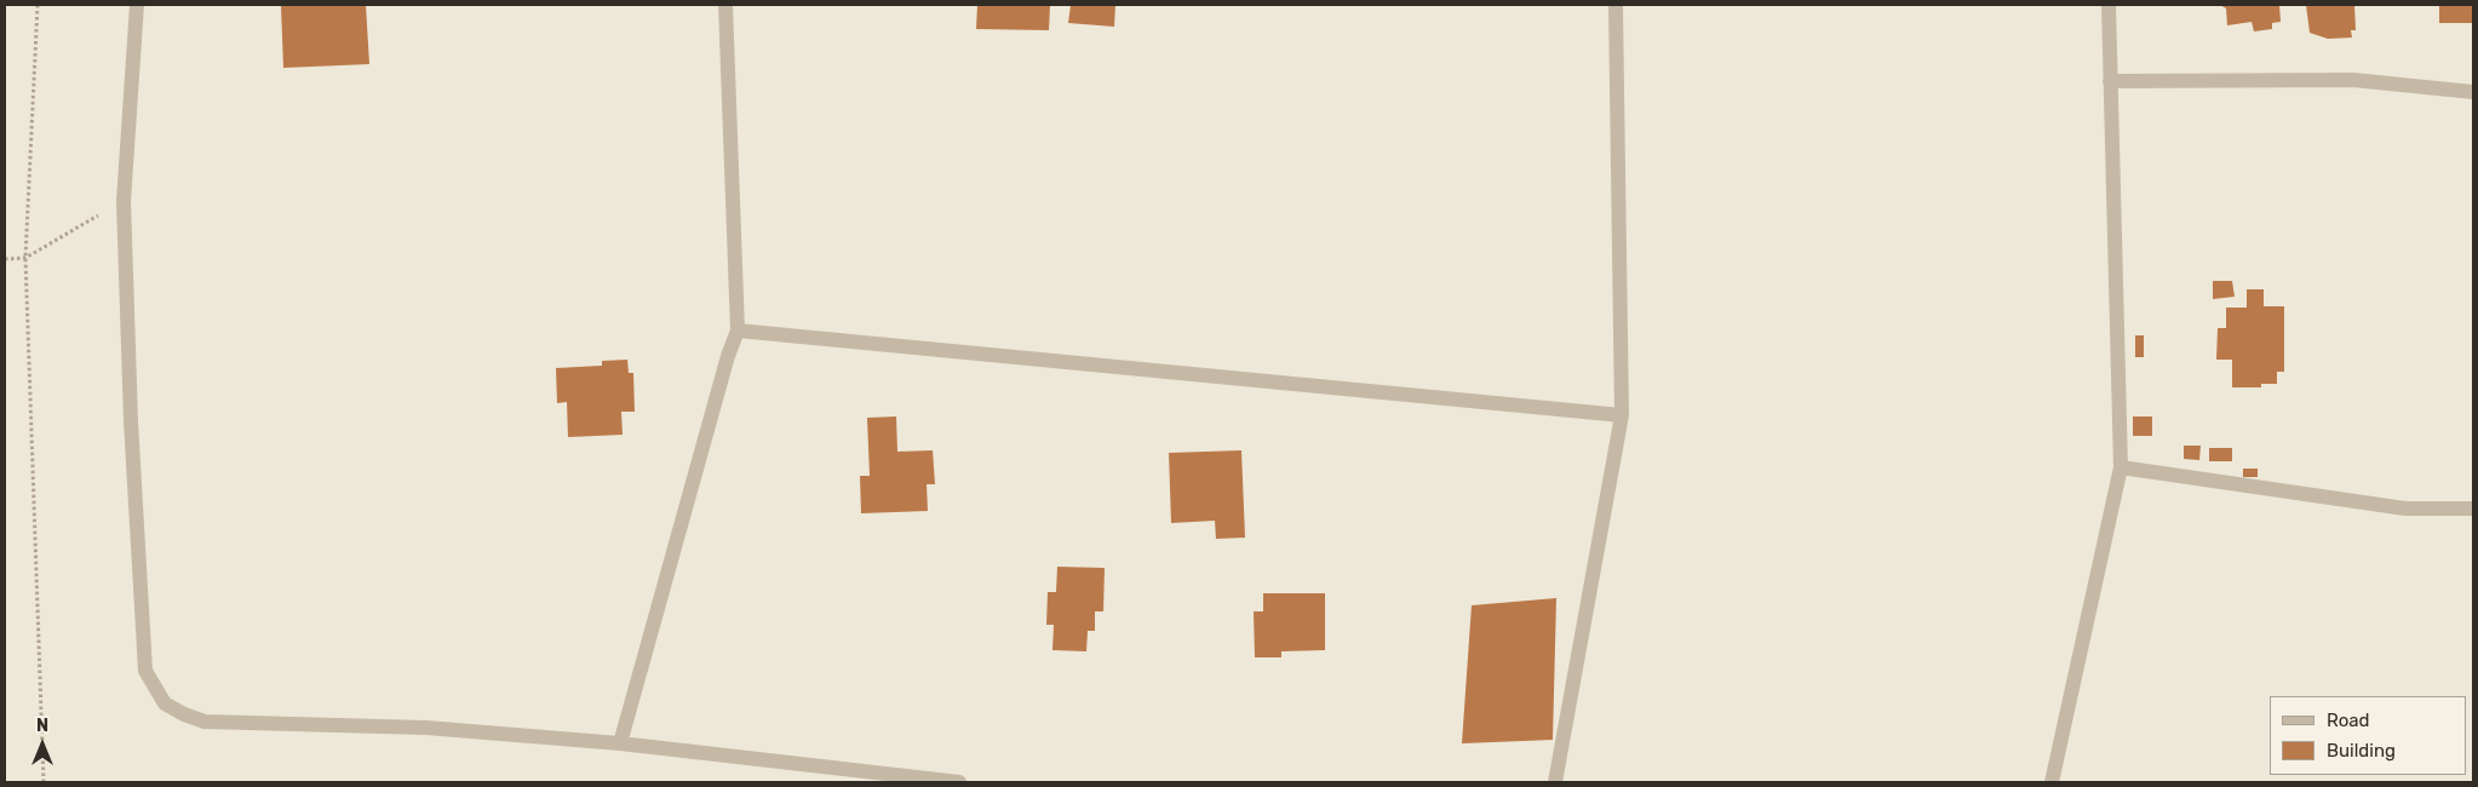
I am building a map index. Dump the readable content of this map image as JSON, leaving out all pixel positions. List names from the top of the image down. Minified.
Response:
{"legend":["Road","Building"],"north":"top"}
